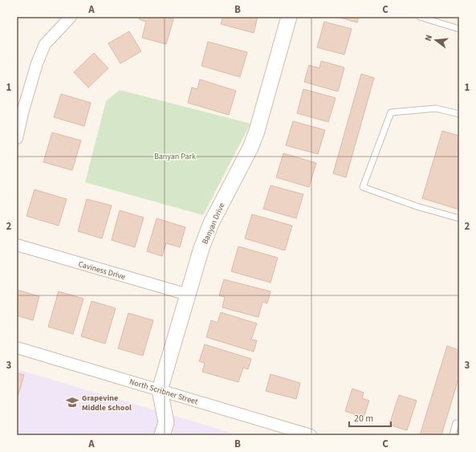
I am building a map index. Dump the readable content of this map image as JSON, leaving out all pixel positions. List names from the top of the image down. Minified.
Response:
{"streets":{"street":["Banyan Drive","Caviness Drive","North Scribner Street"]},"crossings":[["Banyan Drive","Caviness Drive"],["Banyan Drive","North Scribner Street"]],"parks":["Banyan Park"],"places":{"school or university":["Grapevine Middle School"]},"scale_bar":"20 m","north":"left","grid":{"columns":["A","B","C"],"rows":["1","2","3"]}}
